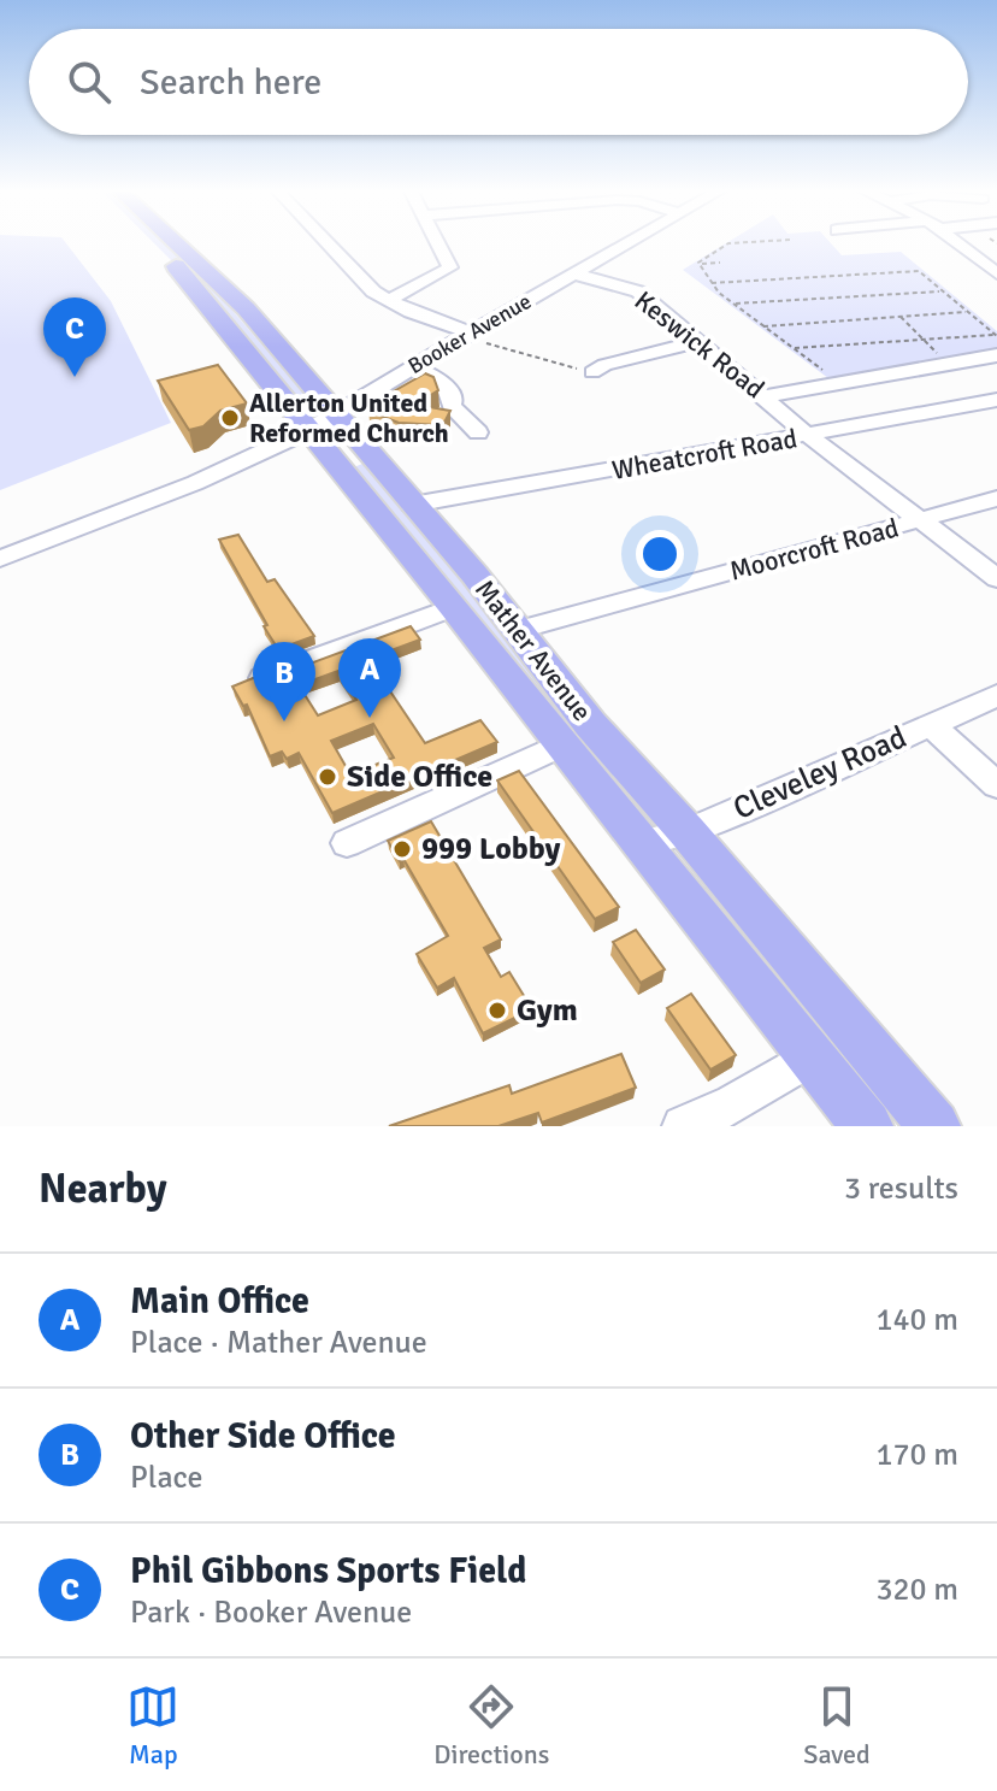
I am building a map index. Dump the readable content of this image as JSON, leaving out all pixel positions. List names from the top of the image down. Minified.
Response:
{"streets":{"main road":["Mather Avenue"],"street":["Booker Avenue","Keswick Road","Wheatcroft Road","Moorcroft Road","Cleveley Road"]},"crossings":[["Booker Avenue","Keswick Road"],["Booker Avenue","Mather Avenue"],["Keswick Road","Wheatcroft Road"],["Keswick Road","Moorcroft Road"],["Wheatcroft Road","Mather Avenue"],["Moorcroft Road","Mather Avenue"],["Mather Avenue","Cleveley Road"]],"places":["Allerton United Reformed Church","Side Office","999 Lobby","Gym"],"page":{"search":"Search here","pins":["C","A","B"],"heading":["Nearby","3 results"],"list":[{"mark":"A","name":"Main Office","note":"Place · Mather Avenue","value":"140 m"},{"mark":"B","name":"Other Side Office","note":"Place","value":"170 m"},{"mark":"C","name":"Phil Gibbons Sports Field","note":"Park · Booker Avenue","value":"320 m"}],"nav":["Map","Directions","Saved"]}}
